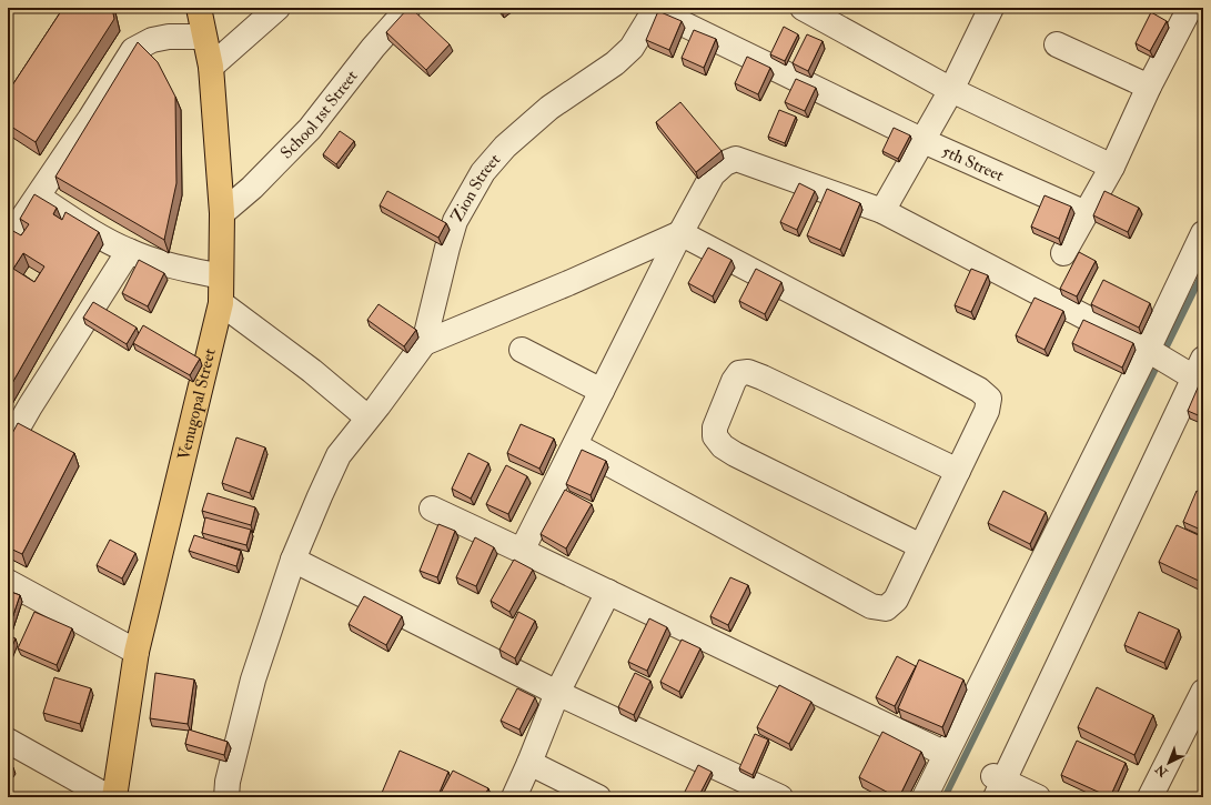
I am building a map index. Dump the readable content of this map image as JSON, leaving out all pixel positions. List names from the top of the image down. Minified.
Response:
{"streets":{"main road":["Venugopal Street"],"street":["School 1st Street","5th Street","Zion Street"]},"crossings":[["School 1st Street","Venugopal Street"],["5th Street","Zion Street"]],"north":"bottom left"}
